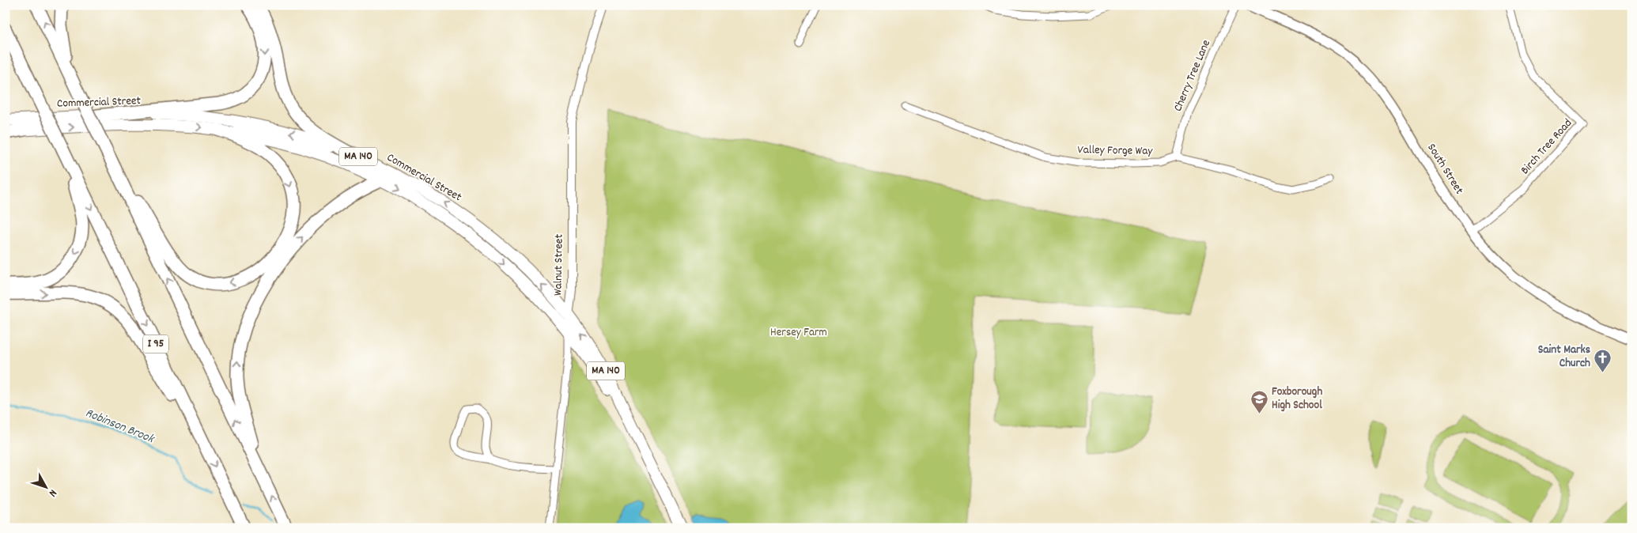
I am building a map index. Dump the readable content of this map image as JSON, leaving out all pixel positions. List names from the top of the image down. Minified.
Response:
{"streets":{"highway":["I 95"],"main road":["Commercial Street","MA 140","South Street"],"street":["Cherry Tree Lane","Birch Tree Road","Valley Forge Way","Walnut Street"]},"crossings":[["Cherry Tree Lane","Valley Forge Way"],["Commercial Street","Walnut Street"],["Birch Tree Road","South Street"]],"water":["Robinson Brook"],"parks":["Hersey Farm"],"places":{"church":["Saint Marks Church"],"school or university":["Foxborough High School"]},"north":"bottom right"}
